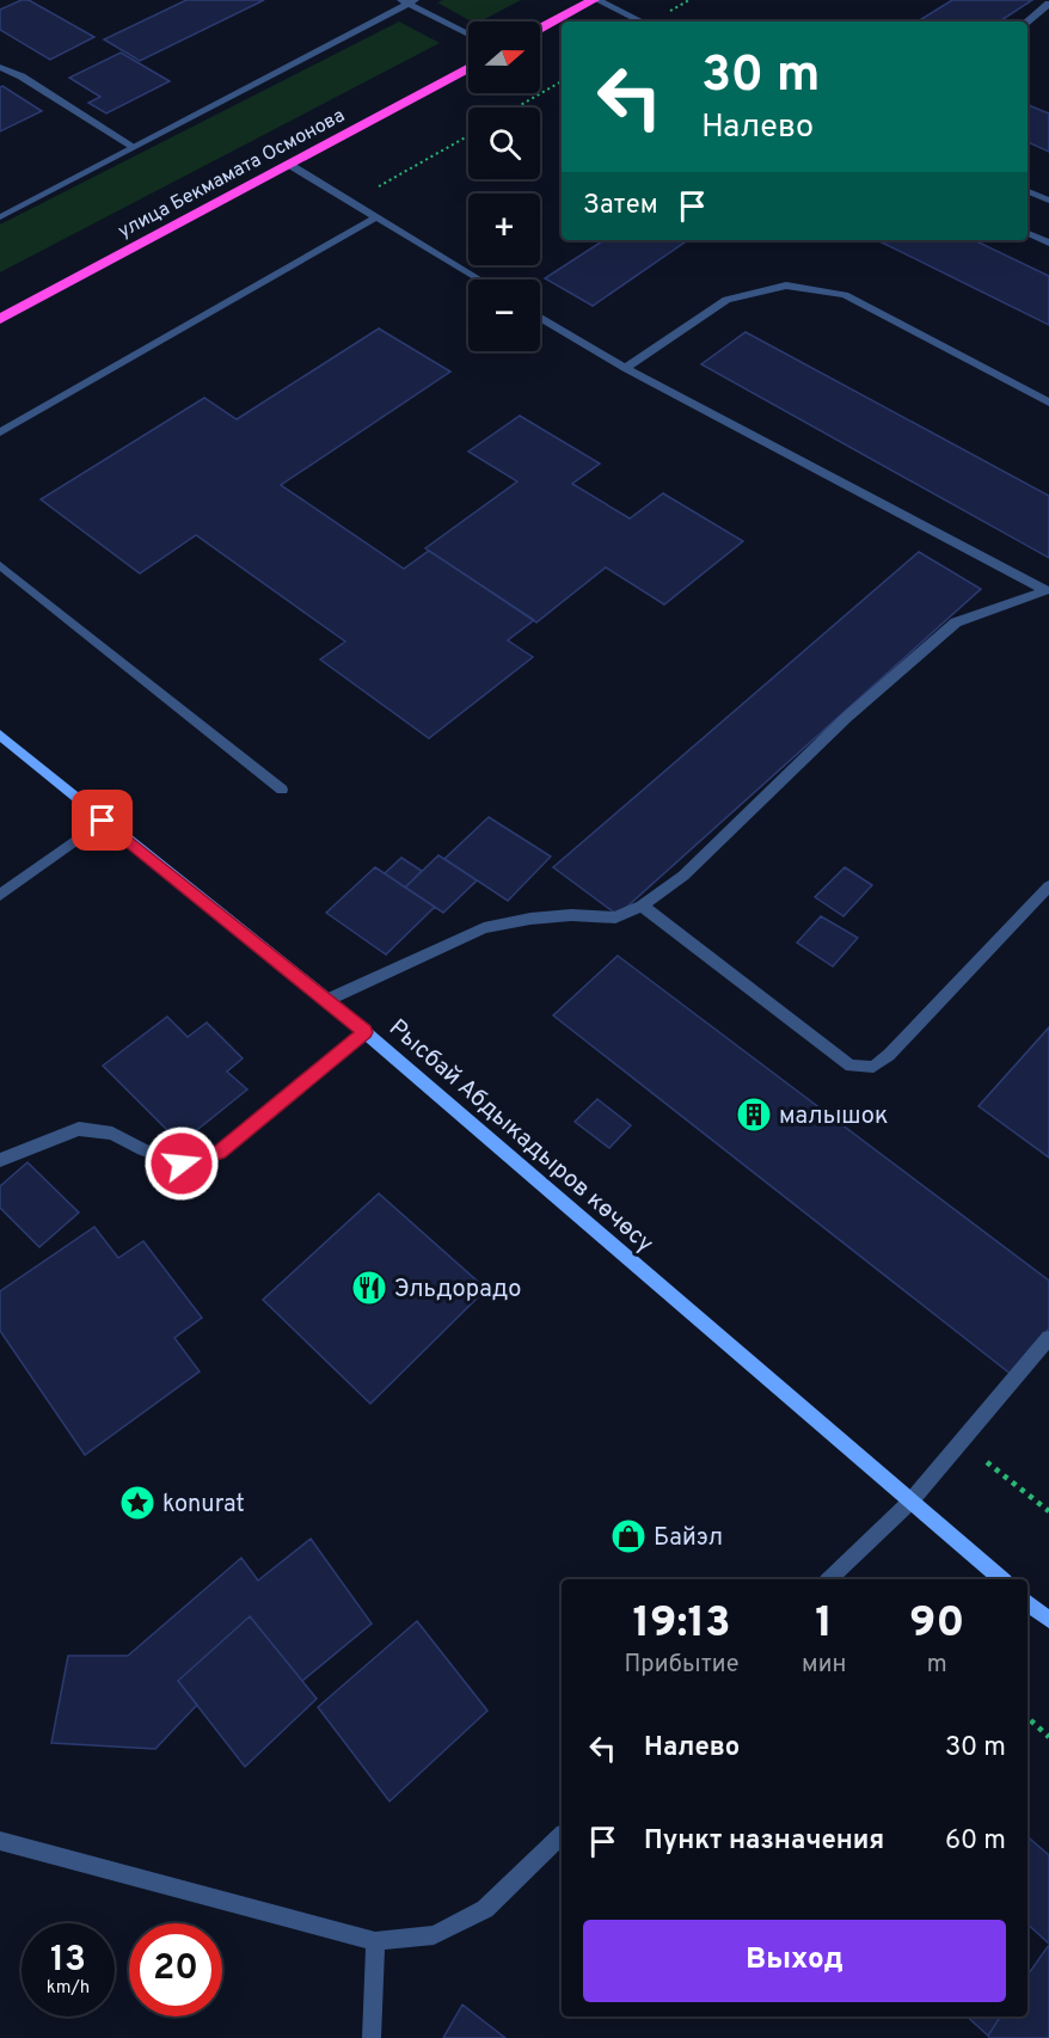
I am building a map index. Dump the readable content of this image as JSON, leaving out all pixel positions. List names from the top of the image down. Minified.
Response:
{"streets":{"highway":["улица Бекмамата Осмонова"],"main road":["Рысбай Абдыкадыров көчөсү"]},"places":{"building":["малышок"],"restaurant":["Эльдорадо"],"place":["konurat"],"shop":["Байэл"]},"north":"right","page":{"map_buttons":["+","−"],"turn":["30 m","Налево"],"then":"Затем","eta":["19:13","Прибытие","1","мин","90","m"],"list":[{"name":"Налево","value":"30 m"},{"name":"Пункт назначения","value":"60 m"}],"buttons":"Выход","speed":"13 km/h","limit":"20"}}
